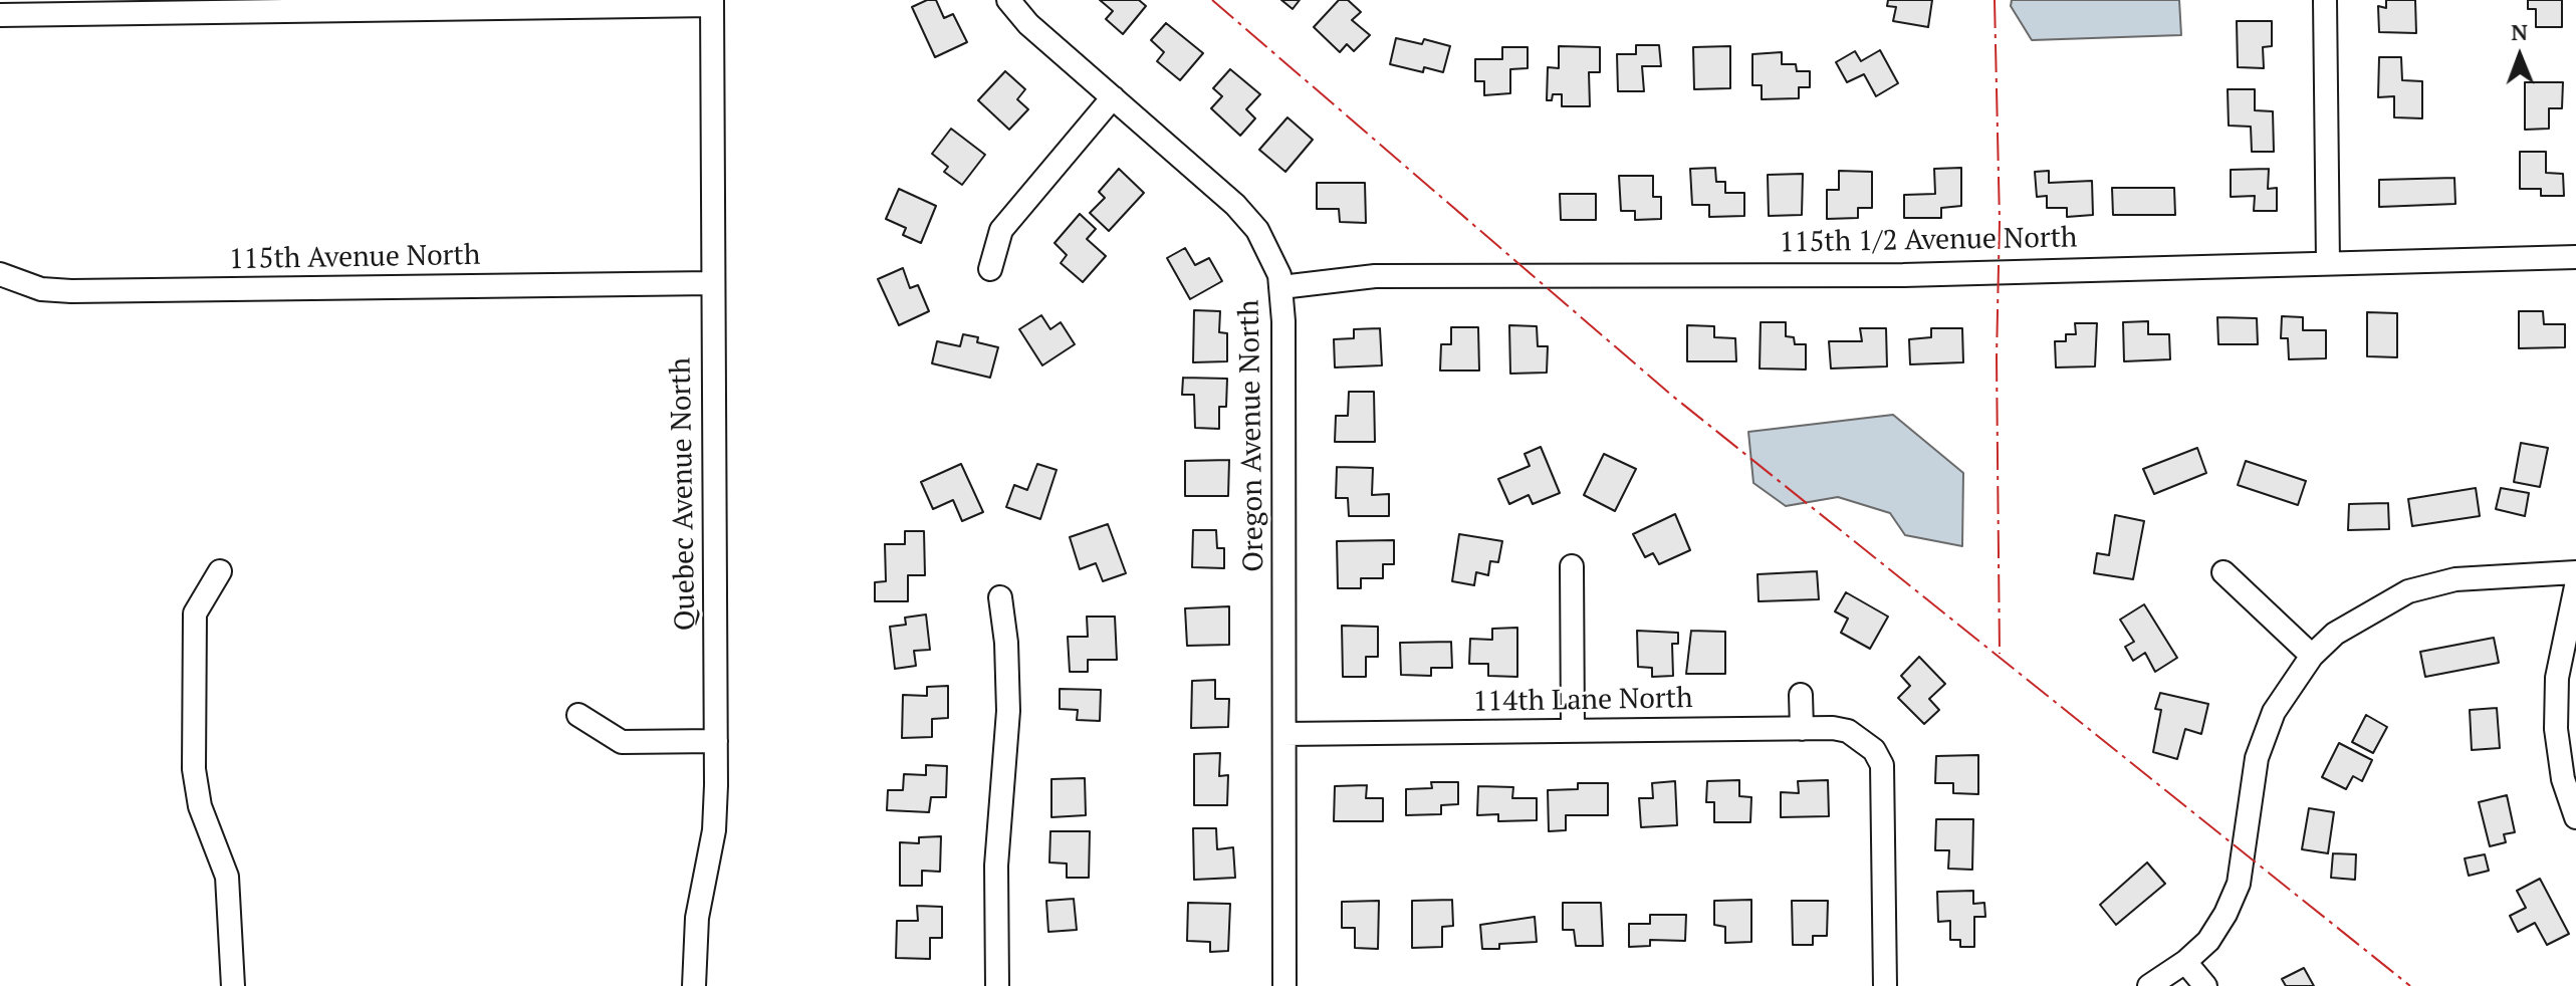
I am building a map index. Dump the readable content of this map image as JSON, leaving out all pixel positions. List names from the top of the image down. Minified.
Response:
{"streets":{"street":["115th 1/2 Avenue North","115th Avenue North","Oregon Avenue North","Quebec Avenue North","114th Lane North"]},"crossings":[["115th 1/2 Avenue North","Oregon Avenue North"],["115th Avenue North","Quebec Avenue North"],["Oregon Avenue North","114th Lane North"]],"north":"top"}
